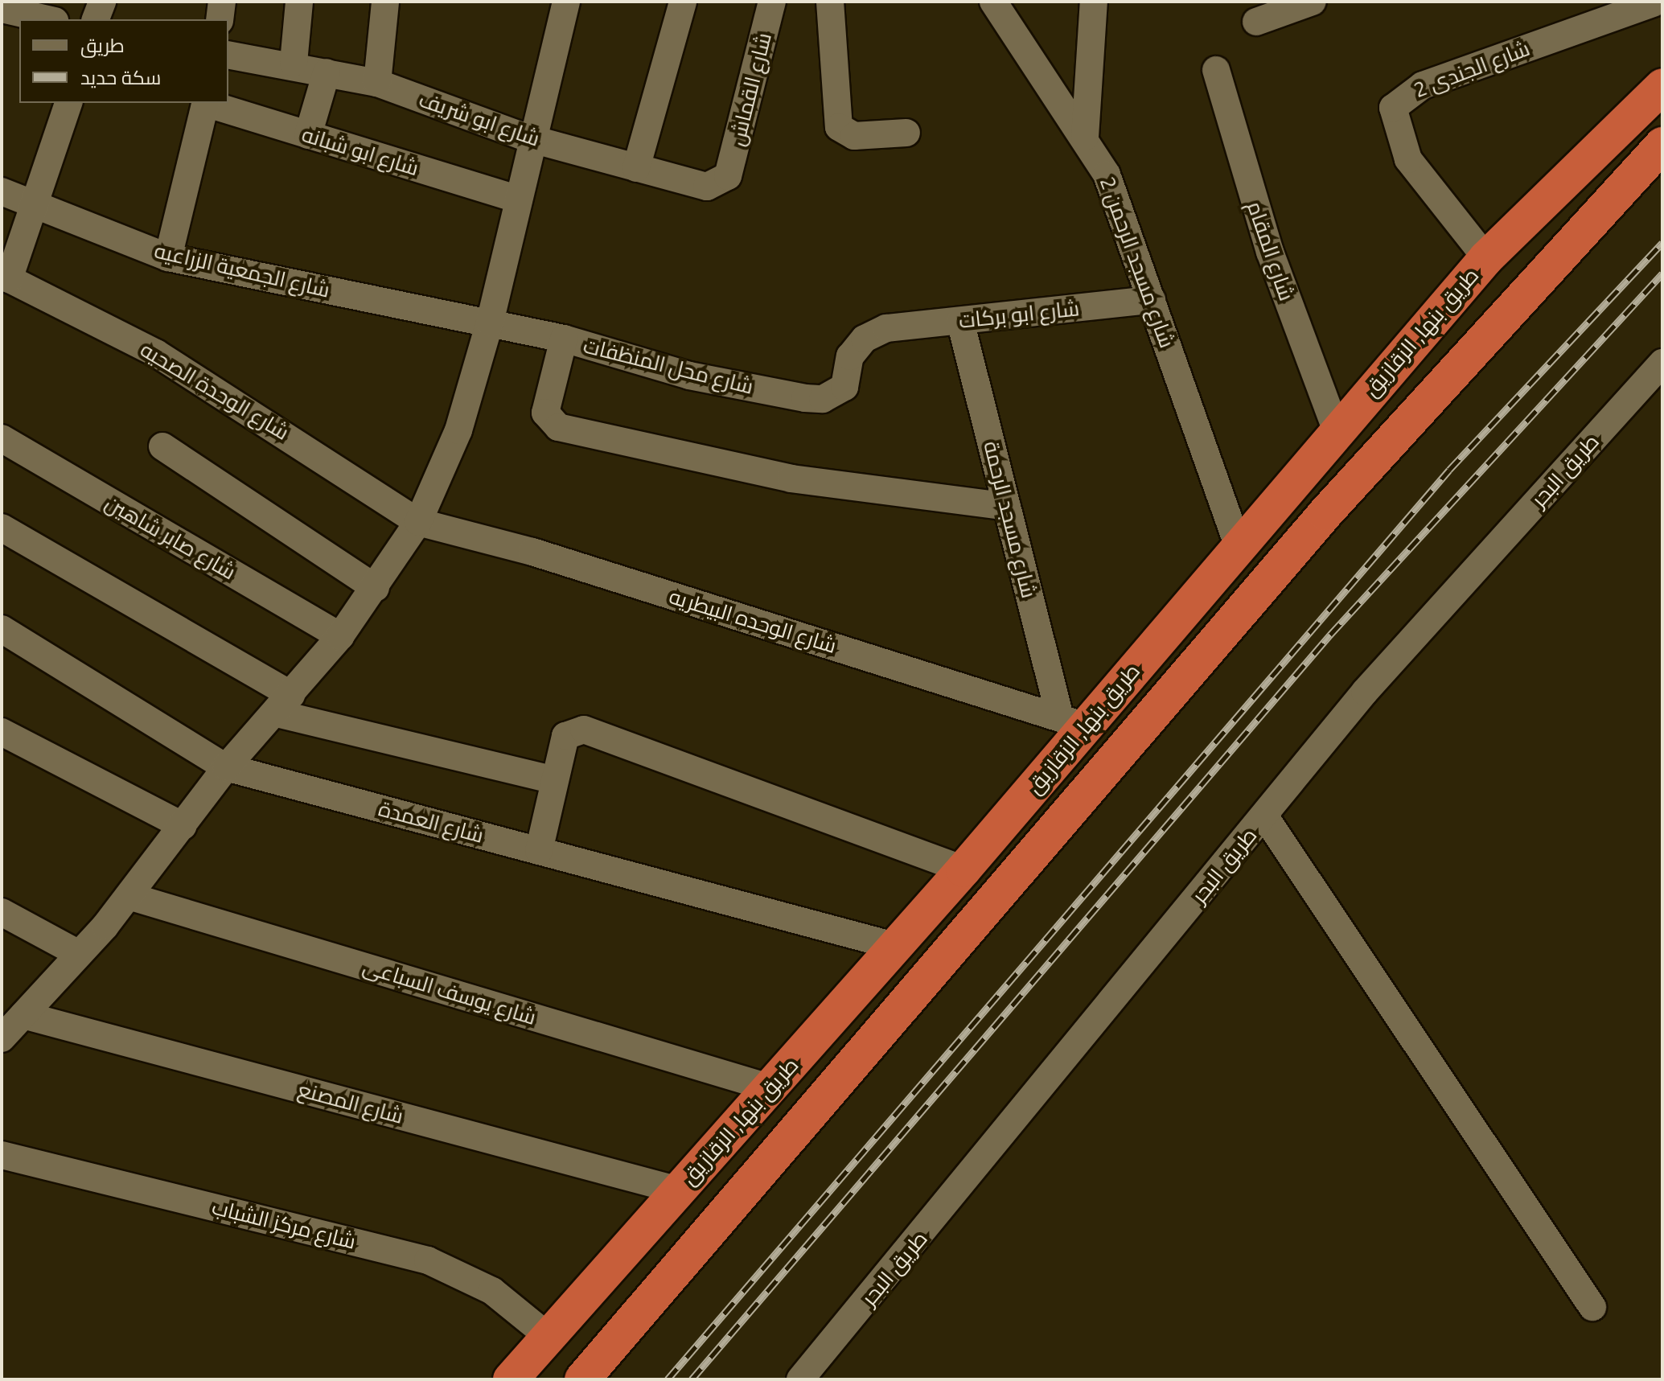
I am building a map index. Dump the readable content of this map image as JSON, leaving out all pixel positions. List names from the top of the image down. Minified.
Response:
{"streets":{"highway":["طريق بنها, الزقازيق"],"street":["شارع الجندى 2","شارع القماش","شارع ابو شريف","شارع ابو شبانه","شارع المقام","شارع مسجد الرحمن 2","شارع الجمعية الزراعيه","شارع ابو بركات","شارع محل المنظفات","شارع الوحدة الصحيه","طريق البحر","شارع مسجد الرحمة","شارع صابر شاهين","شارع الوحده البيطريه","شارع العمدة","شارع يوسف السباعى","شارع المصنع","شارع مركز الشباب"]},"crossings":[["شارع الجندى 2","طريق بنها, الزقازيق"],["شارع القماش","شارع ابو شريف"],["شارع المقام","طريق بنها, الزقازيق"],["شارع مسجد الرحمن 2","شارع ابو بركات"],["شارع مسجد الرحمن 2","طريق بنها, الزقازيق"],["شارع الجمعية الزراعيه","شارع محل المنظفات"],["شارع ابو بركات","شارع محل المنظفات"],["شارع ابو بركات","شارع مسجد الرحمة"],["طريق بنها, الزقازيق","شارع مسجد الرحمة"],["طريق بنها, الزقازيق","شارع الوحده البيطريه"],["طريق بنها, الزقازيق","شارع العمدة"],["طريق بنها, الزقازيق","شارع يوسف السباعى"],["طريق بنها, الزقازيق","شارع المصنع"],["طريق بنها, الزقازيق","شارع مركز الشباب"],["شارع الوحدة الصحيه","شارع الوحده البيطريه"],["شارع مسجد الرحمة","شارع الوحده البيطريه"]],"legend":["طريق","سكة حديد"]}
